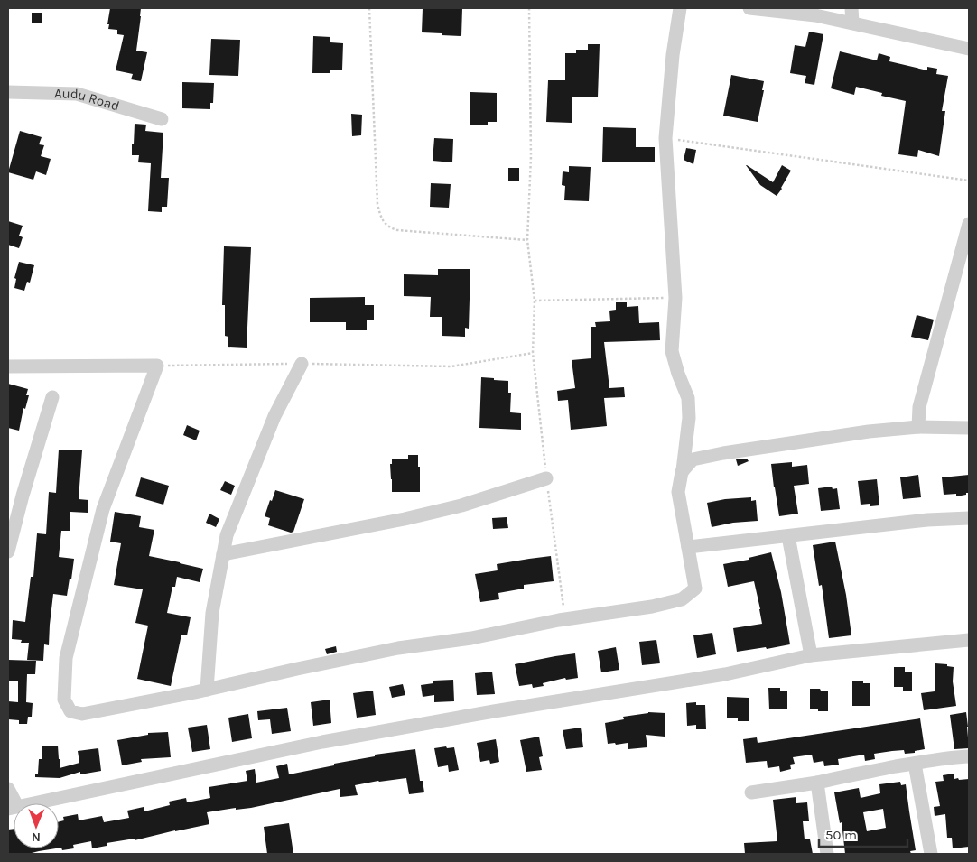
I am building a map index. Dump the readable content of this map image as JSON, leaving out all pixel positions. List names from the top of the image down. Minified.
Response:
{"streets":{"street":["Audu Road"]},"scale_bar":"50 m","north":"bottom"}
